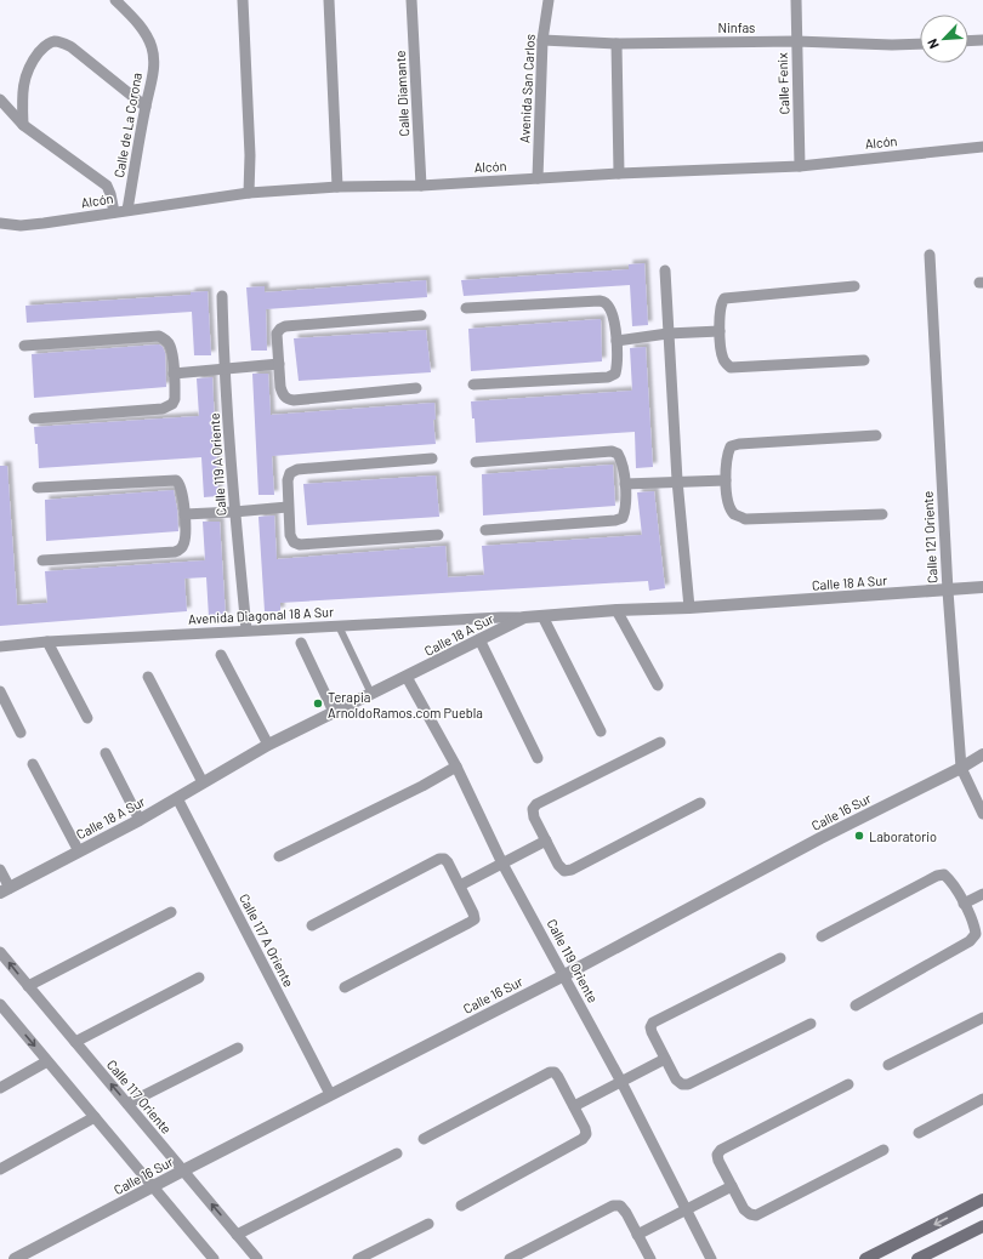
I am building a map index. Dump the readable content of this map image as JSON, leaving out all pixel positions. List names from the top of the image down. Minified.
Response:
{"streets":{"street":["Ninfas","Calle Fenix","Avenida San Carlos","Calle Diamante","Calle de La Corona","Alcón","Calle 119 A Oriente","Calle 121 Oriente","Calle 18 A Sur","Avenida Diagonal 18 A Sur","Calle 16 Sur","Calle 117 A Oriente","Calle 119 Oriente","Calle 117 Oriente"]},"crossings":[["Ninfas","Calle Fenix"],["Ninfas","Avenida San Carlos"],["Calle Fenix","Alcón"],["Avenida San Carlos","Alcón"],["Calle Diamante","Alcón"],["Calle de La Corona","Alcón"],["Calle 119 A Oriente","Avenida Diagonal 18 A Sur"],["Calle 121 Oriente","Calle 18 A Sur"],["Calle 121 Oriente","Calle 16 Sur"],["Calle 18 A Sur","Avenida Diagonal 18 A Sur"],["Calle 18 A Sur","Calle 117 A Oriente"],["Calle 18 A Sur","Calle 119 Oriente"],["Calle 16 Sur","Calle 117 A Oriente"],["Calle 16 Sur","Calle 119 Oriente"],["Calle 16 Sur","Calle 117 Oriente"]],"places":["Terapia ArnoldoRamos.com Puebla","Laboratorio"],"north":"bottom left"}
